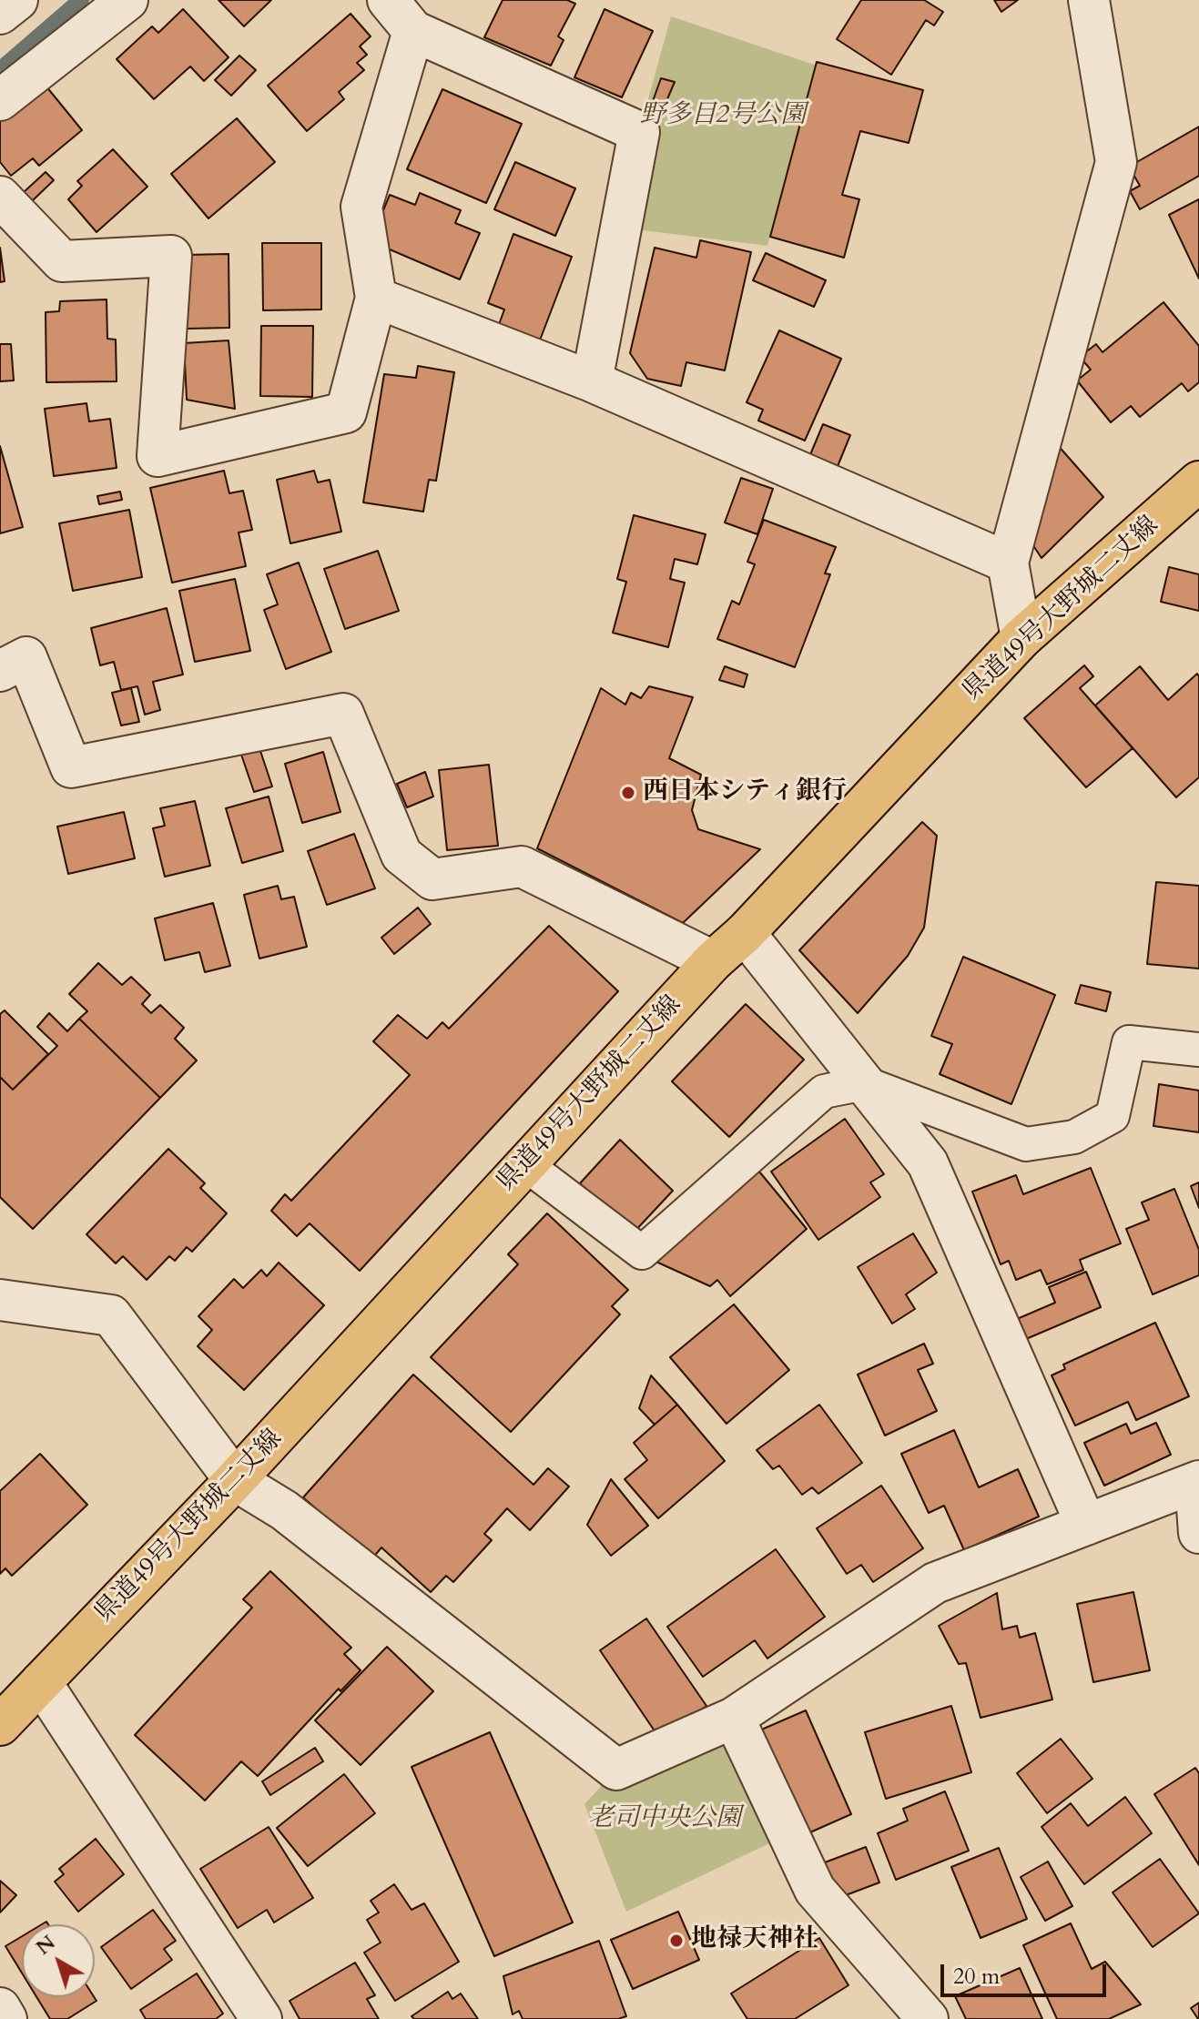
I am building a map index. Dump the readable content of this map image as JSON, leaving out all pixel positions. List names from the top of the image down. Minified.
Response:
{"streets":{"main road":["県道49号大野城二丈線"]},"parks":["野多目2号公園","老司中央公園"],"places":["西日本シティ銀行","地禄天神社"],"scale_bar":"20 m","north":"top left"}
